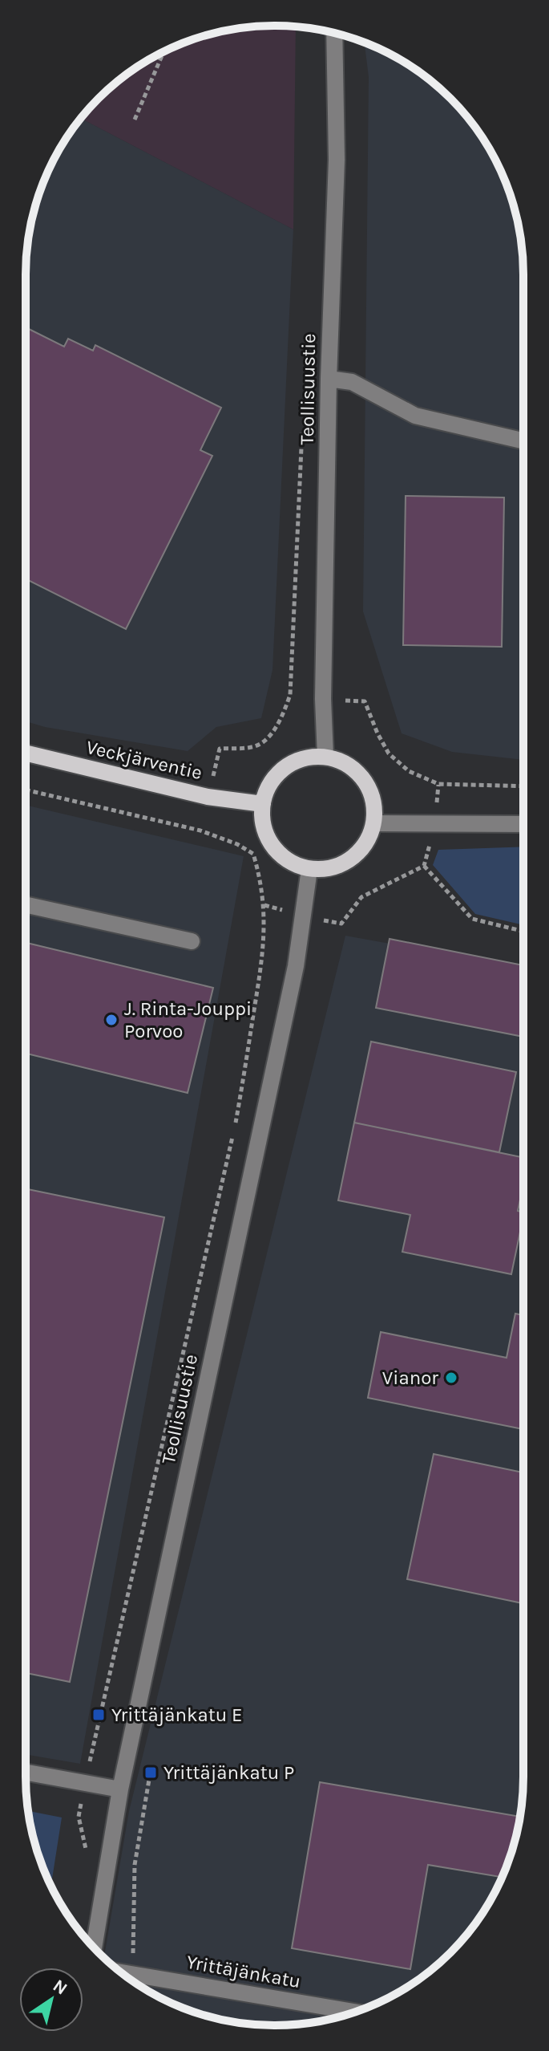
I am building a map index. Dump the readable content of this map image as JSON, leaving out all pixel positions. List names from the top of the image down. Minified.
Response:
{"streets":{"main road":["Veckjärventie"],"street":["Teollisuustie","Yrittäjänkatu"]},"crossings":[["Teollisuustie","Veckjärventie"]],"places":{"other":["J. Rinta-Jouppi Porvoo","Vianor"],"transit":["Yrittäjänkatu E","Yrittäjänkatu P"]},"north":"top right"}
